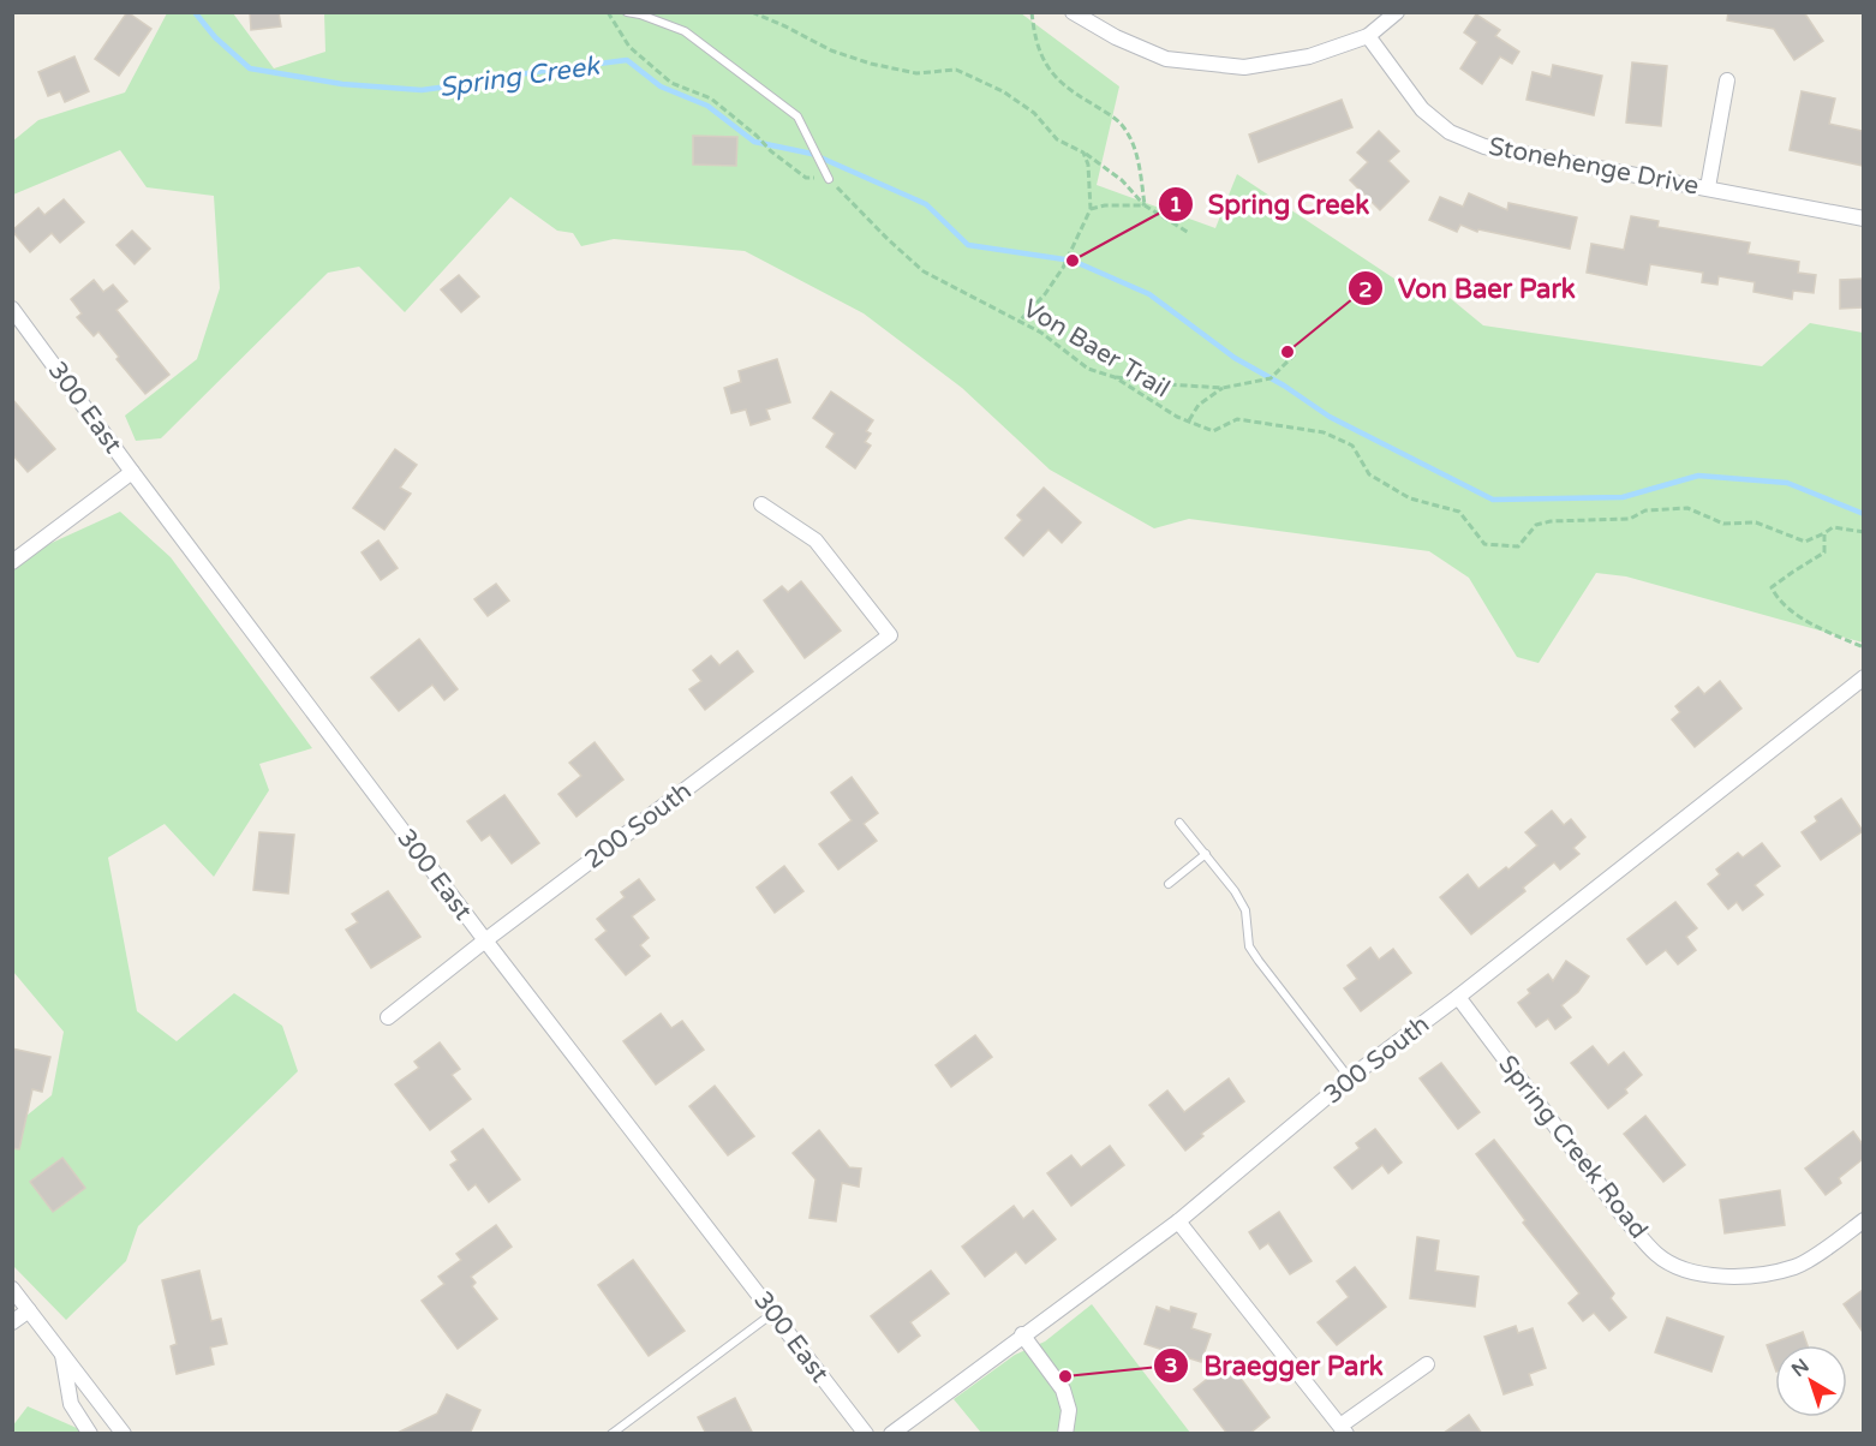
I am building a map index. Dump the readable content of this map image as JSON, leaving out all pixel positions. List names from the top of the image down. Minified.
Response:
{"streets":{"street":["Stonehenge Drive","300 East","200 South","300 South","Spring Creek Road"],"path":["Von Baer Trail"]},"crossings":[["300 East","200 South"],["300 South","Spring Creek Road"]],"water":["Spring Creek"],"places":["Spring Creek","Von Baer Park","Braegger Park"],"north":"top left"}
